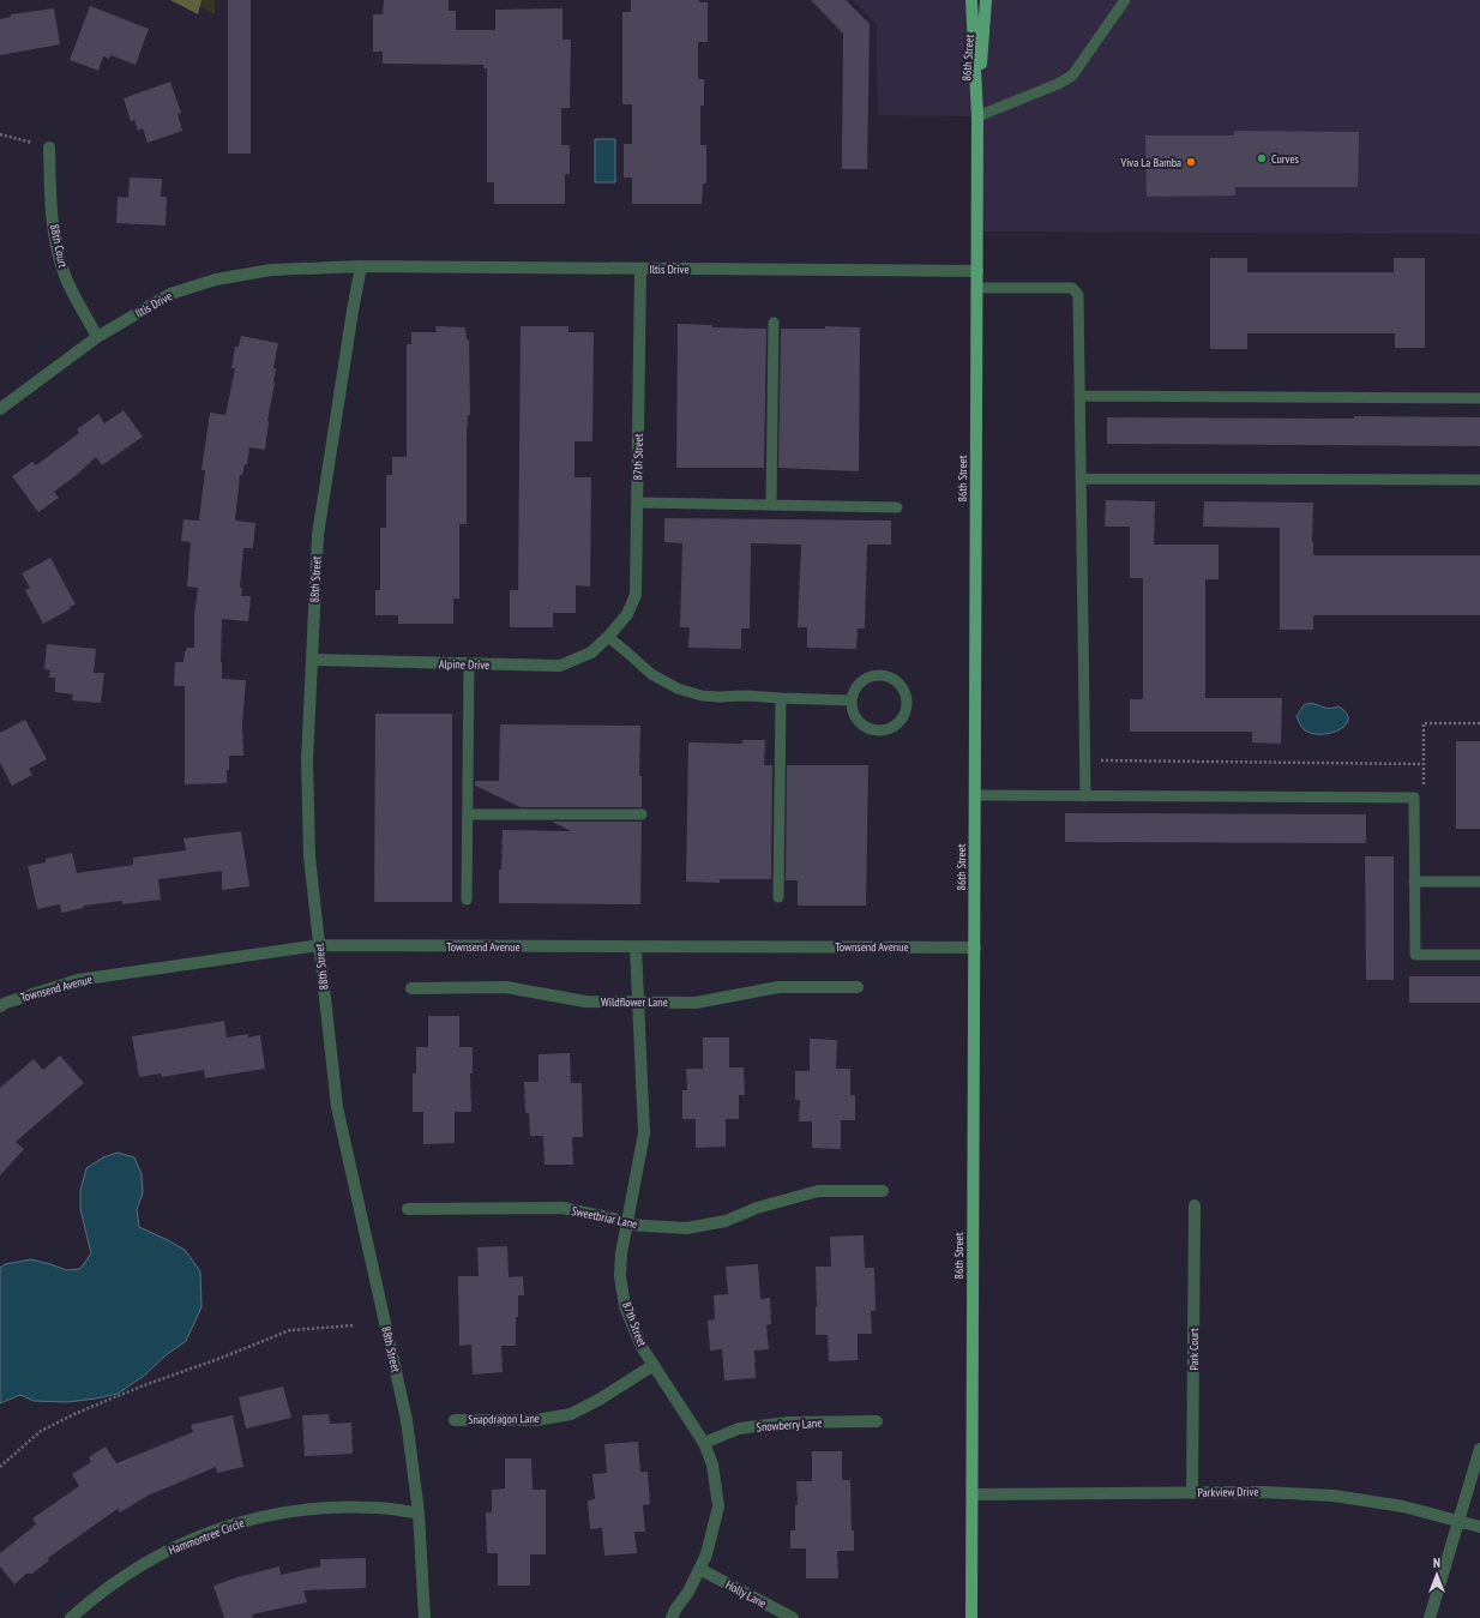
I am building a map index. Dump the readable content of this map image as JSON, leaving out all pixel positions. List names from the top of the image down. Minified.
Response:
{"streets":{"main road":["86th Street"],"street":["88th Court","Iltis Drive","87th Street","88th Street","Alpine Drive","Townsend Avenue","Wildflower Lane","Sweetbriar Lane","Park Court","Snapdragon Lane","Snowberry Lane","Parkview Drive","Hammontree Circle","Holly Lane"]},"crossings":[["86th Street","Iltis Drive"],["86th Street","Townsend Avenue"],["86th Street","Parkview Drive"],["88th Court","Iltis Drive"],["Iltis Drive","87th Street"],["Iltis Drive","88th Street"],["87th Street","Alpine Drive"],["87th Street","Townsend Avenue"],["87th Street","Wildflower Lane"],["87th Street","Sweetbriar Lane"],["87th Street","Snapdragon Lane"],["87th Street","Snowberry Lane"],["87th Street","Holly Lane"],["88th Street","Alpine Drive"],["88th Street","Townsend Avenue"],["88th Street","Hammontree Circle"],["Park Court","Parkview Drive"]],"places":["Curves","Viva La Bamba"],"north":"top"}
